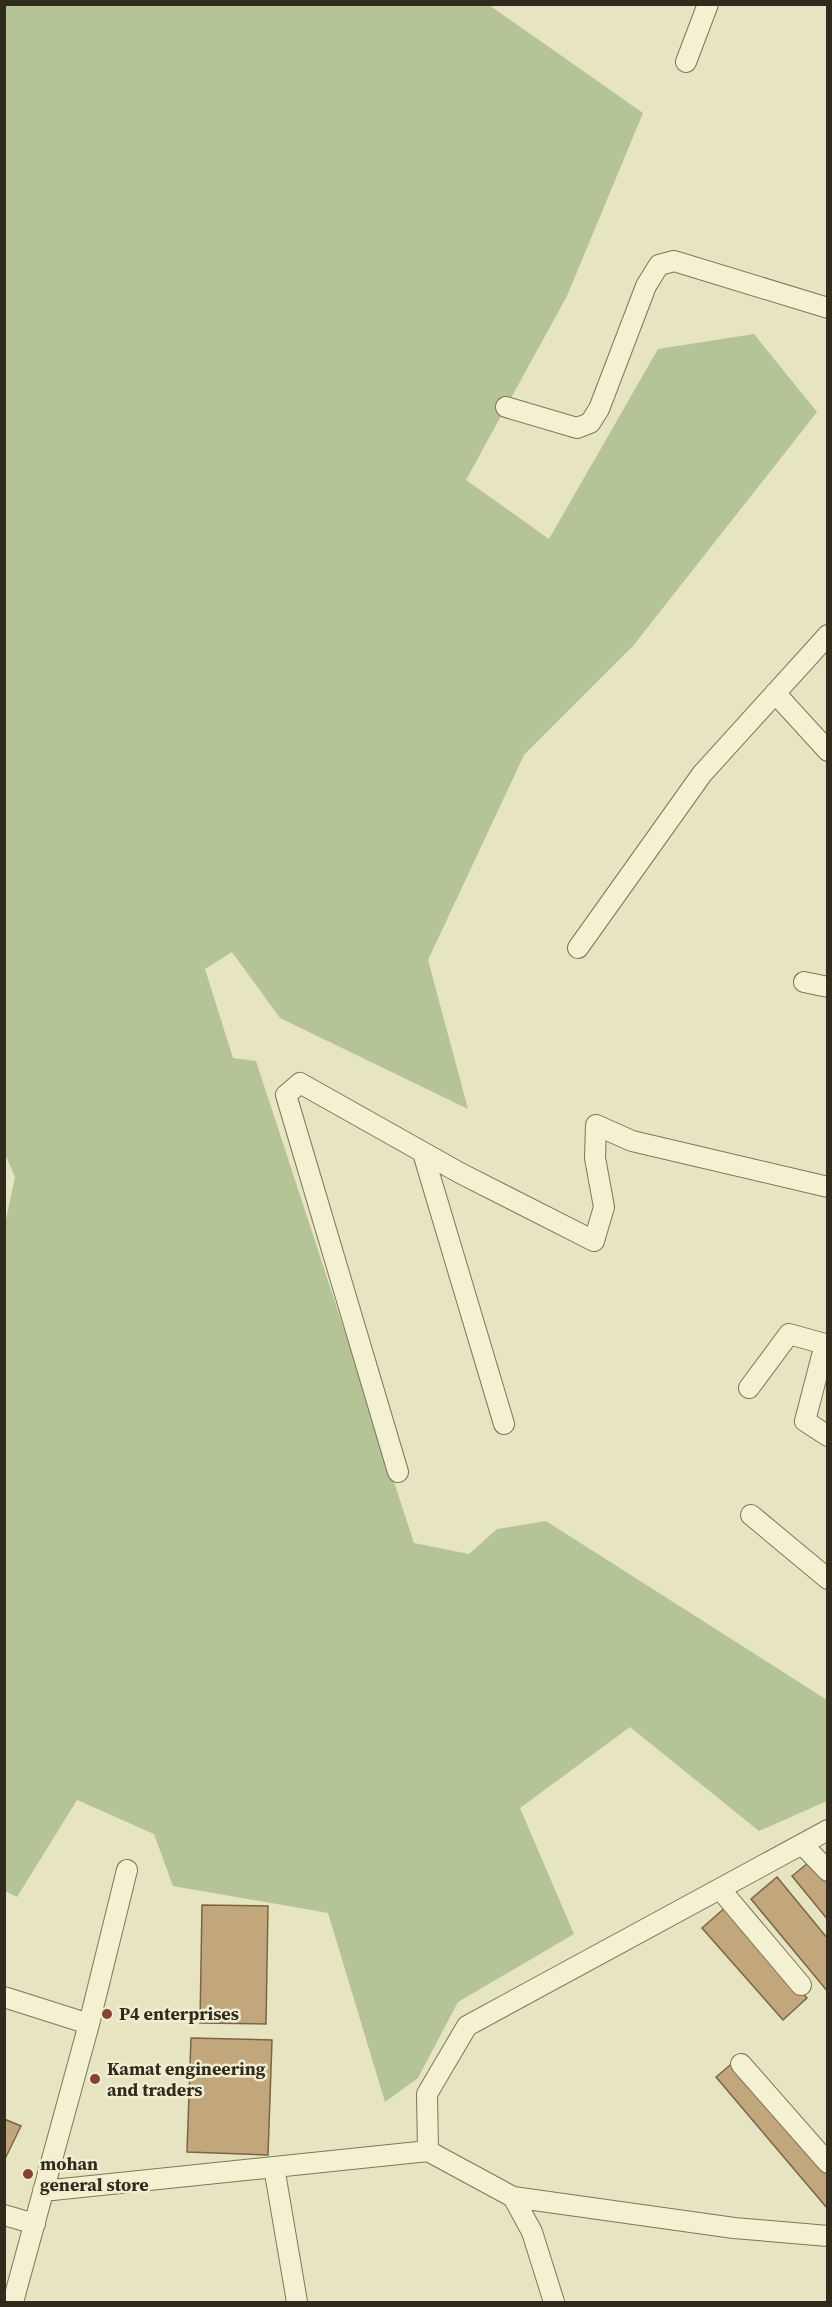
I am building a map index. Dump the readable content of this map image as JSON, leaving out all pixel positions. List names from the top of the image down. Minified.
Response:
{"places":["P4 enterprises","Kamat engineering and traders","mohan general store"]}
